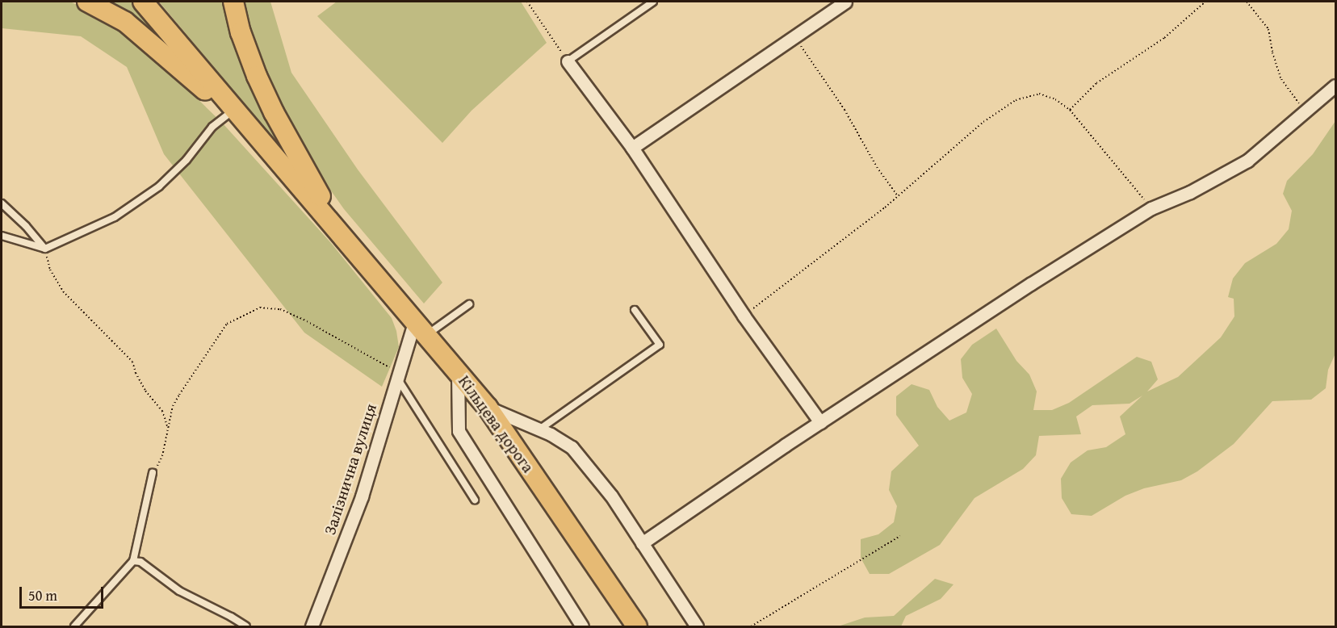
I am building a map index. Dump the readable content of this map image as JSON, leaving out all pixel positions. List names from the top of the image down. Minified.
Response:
{"streets":{"highway":["Кільцева дорога"],"street":["Залізнична вулиця"]},"crossings":[["Кільцева дорога","Залізнична вулиця"]],"scale_bar":"50 m"}
